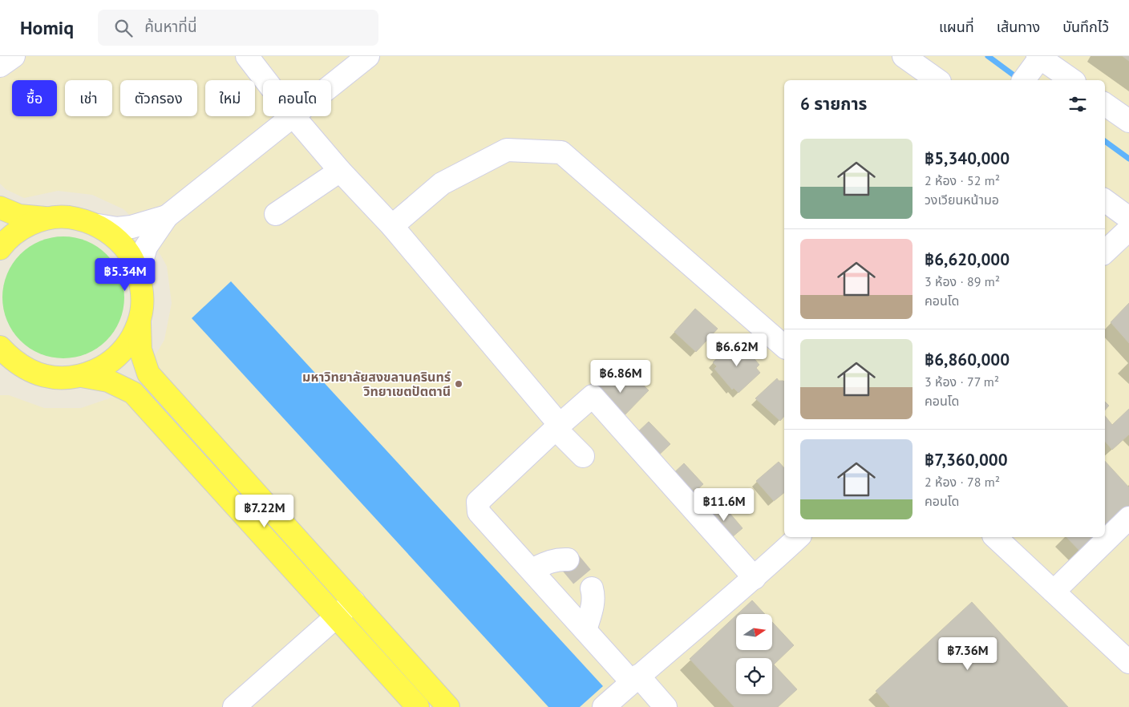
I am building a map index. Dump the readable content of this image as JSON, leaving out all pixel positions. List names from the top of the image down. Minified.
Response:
{"places":["มหาวิทยาลัยสงขลานครินทร์ วิทยาเขตปัตตานี"],"north":"right","page":{"header":"Homiq","search":"ค้นหาที่นี่","nav":["แผนที่","เส้นทาง","บันทึกไว้"],"chip":["ซื้อ","เช่า","ตัวกรอง","ใหม่","คอนโด"],"heading":"6 รายการ","list":[{"name":"฿5,340,000","note":"2 ห้อง · 52 m² · วงเวียนหน้ามอ"},{"name":"฿6,620,000","note":"3 ห้อง · 89 m² · คอนโด"},{"name":"฿6,860,000","note":"3 ห้อง · 77 m² · คอนโด"},{"name":"฿7,360,000","note":"2 ห้อง · 78 m² · คอนโด"}],"price":["฿5.34M","฿6.62M","฿6.86M","฿11.6M","฿7.22M","฿7.36M"]}}
